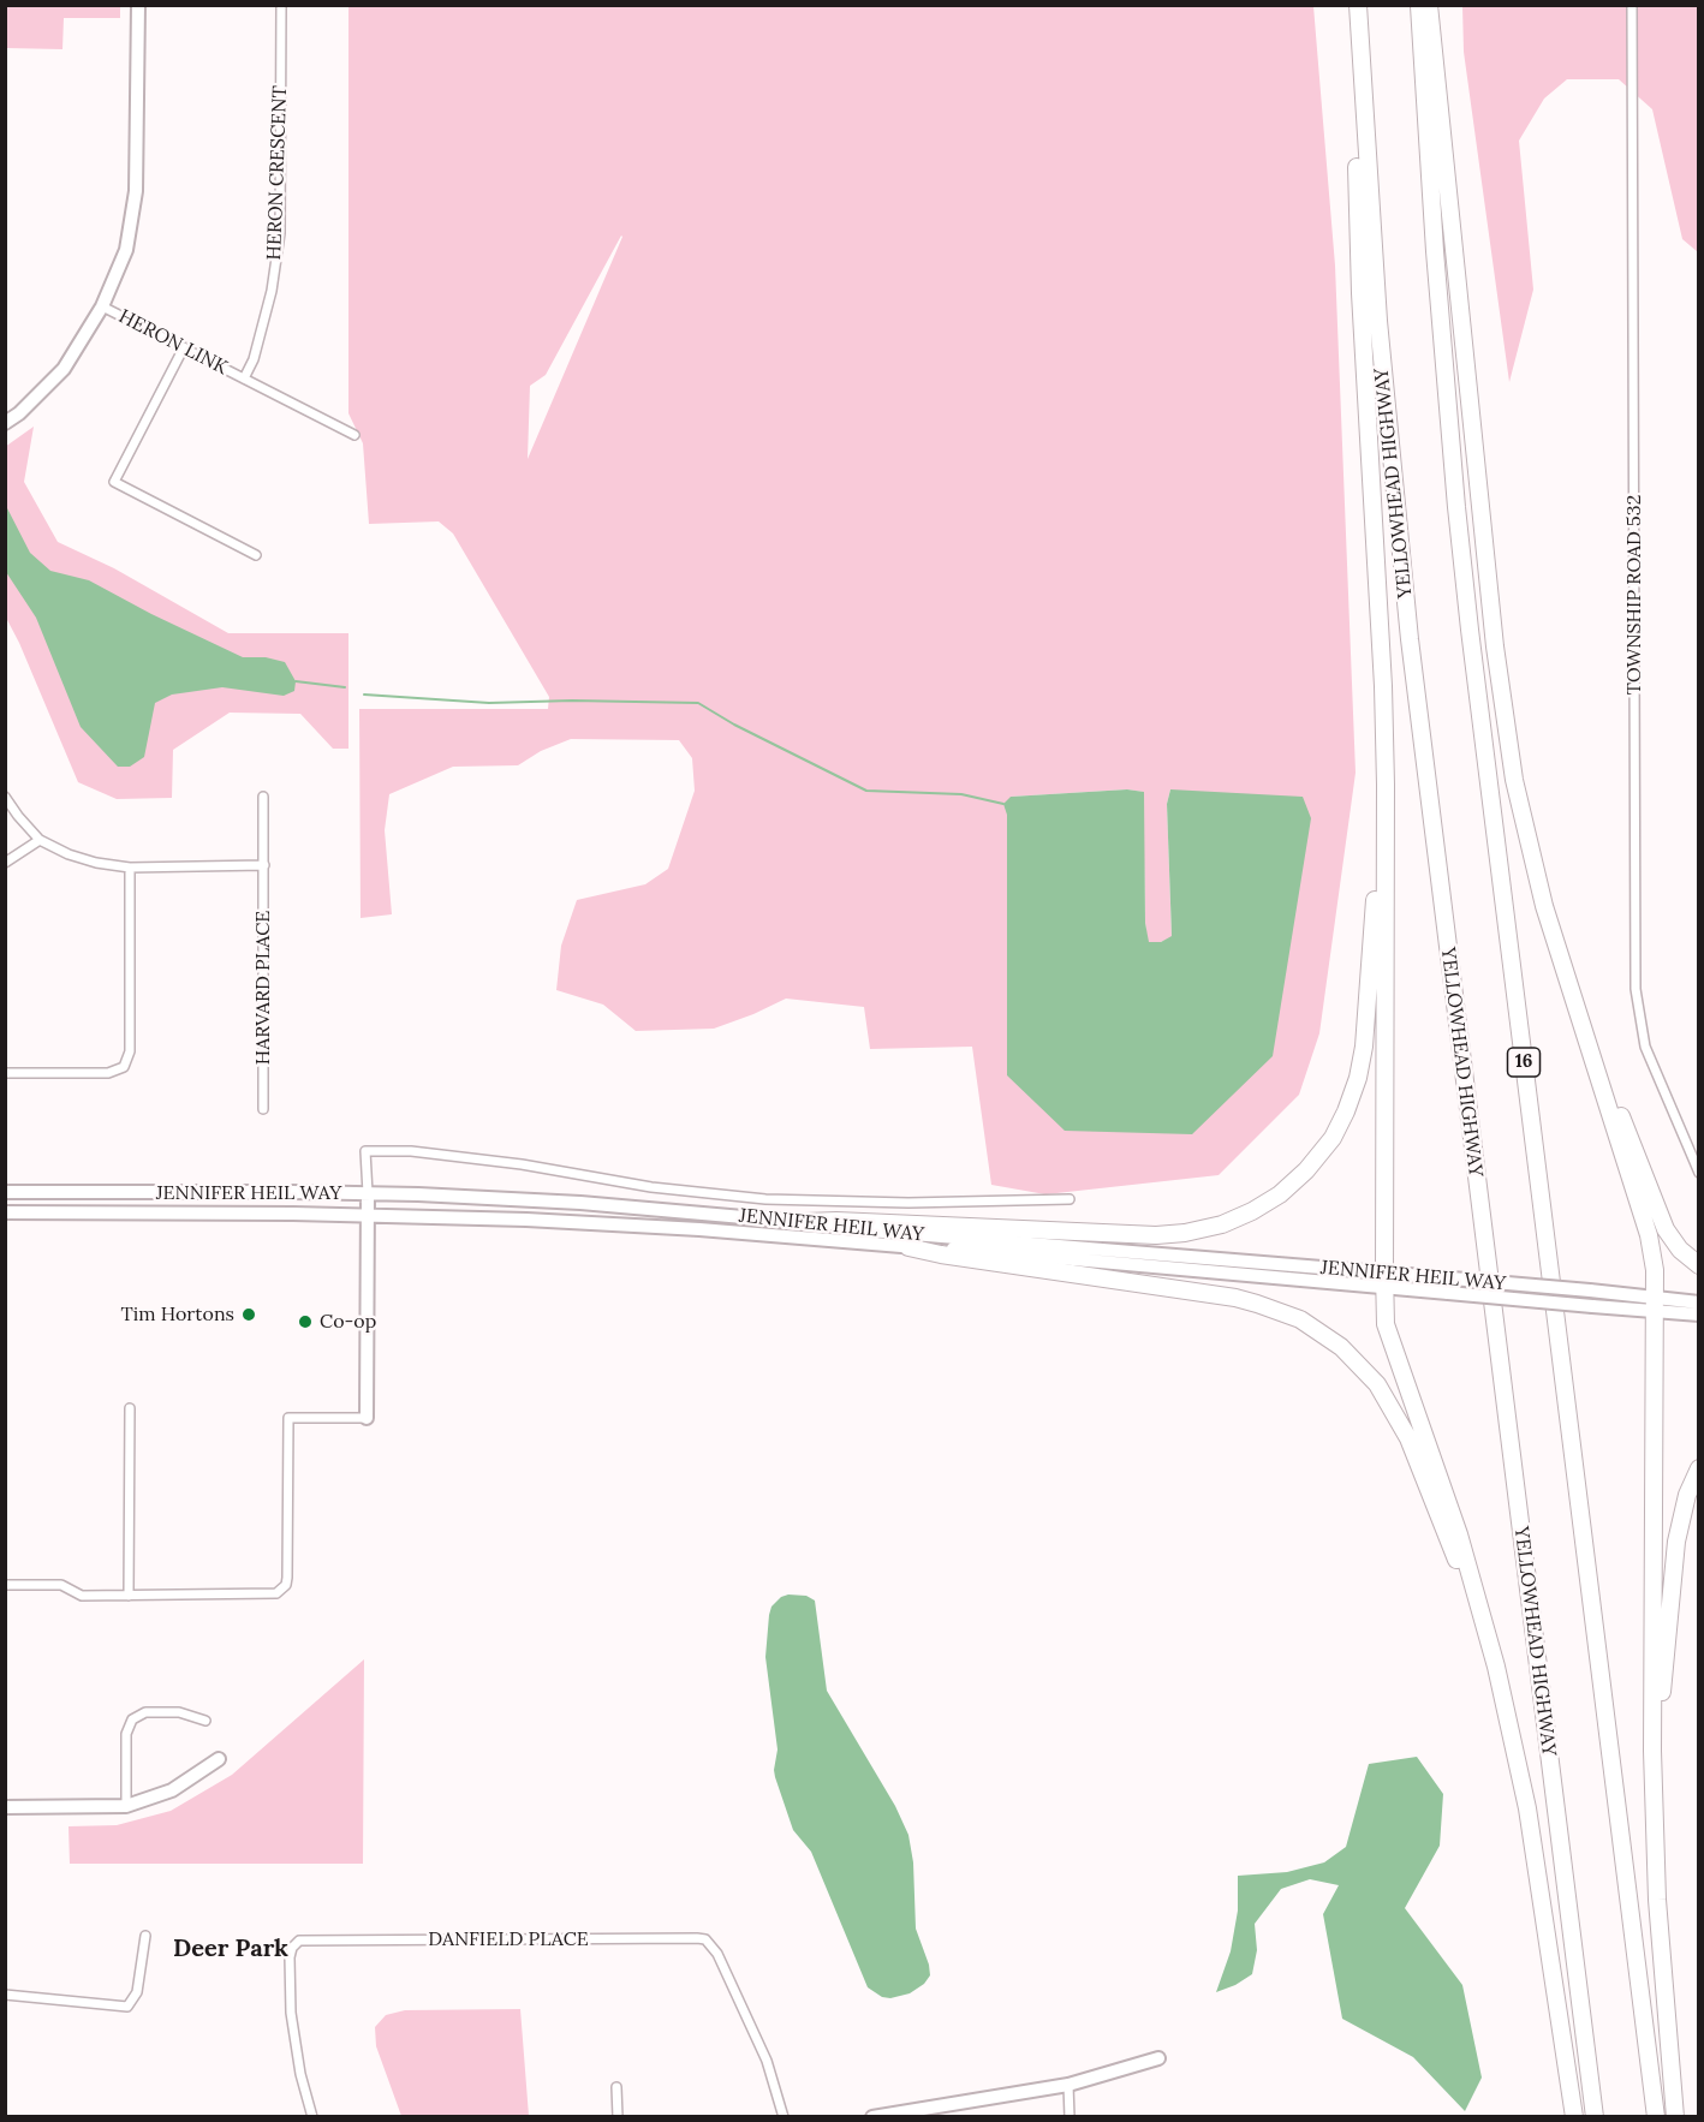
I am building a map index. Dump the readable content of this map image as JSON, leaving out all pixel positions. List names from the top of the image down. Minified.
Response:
{"streets":{"highway":["YELLOWHEAD HIGHWAY","16"],"main road":["JENNIFER HEIL WAY"],"street":["HERON CRESCENT","HERON LINK","TOWNSHIP ROAD 532","HARVARD PLACE","DANFIELD PLACE"]},"crossings":[["HERON CRESCENT","HERON LINK"]],"districts":["Deer Park"],"places":["Tim Hortons","Co-op"]}
